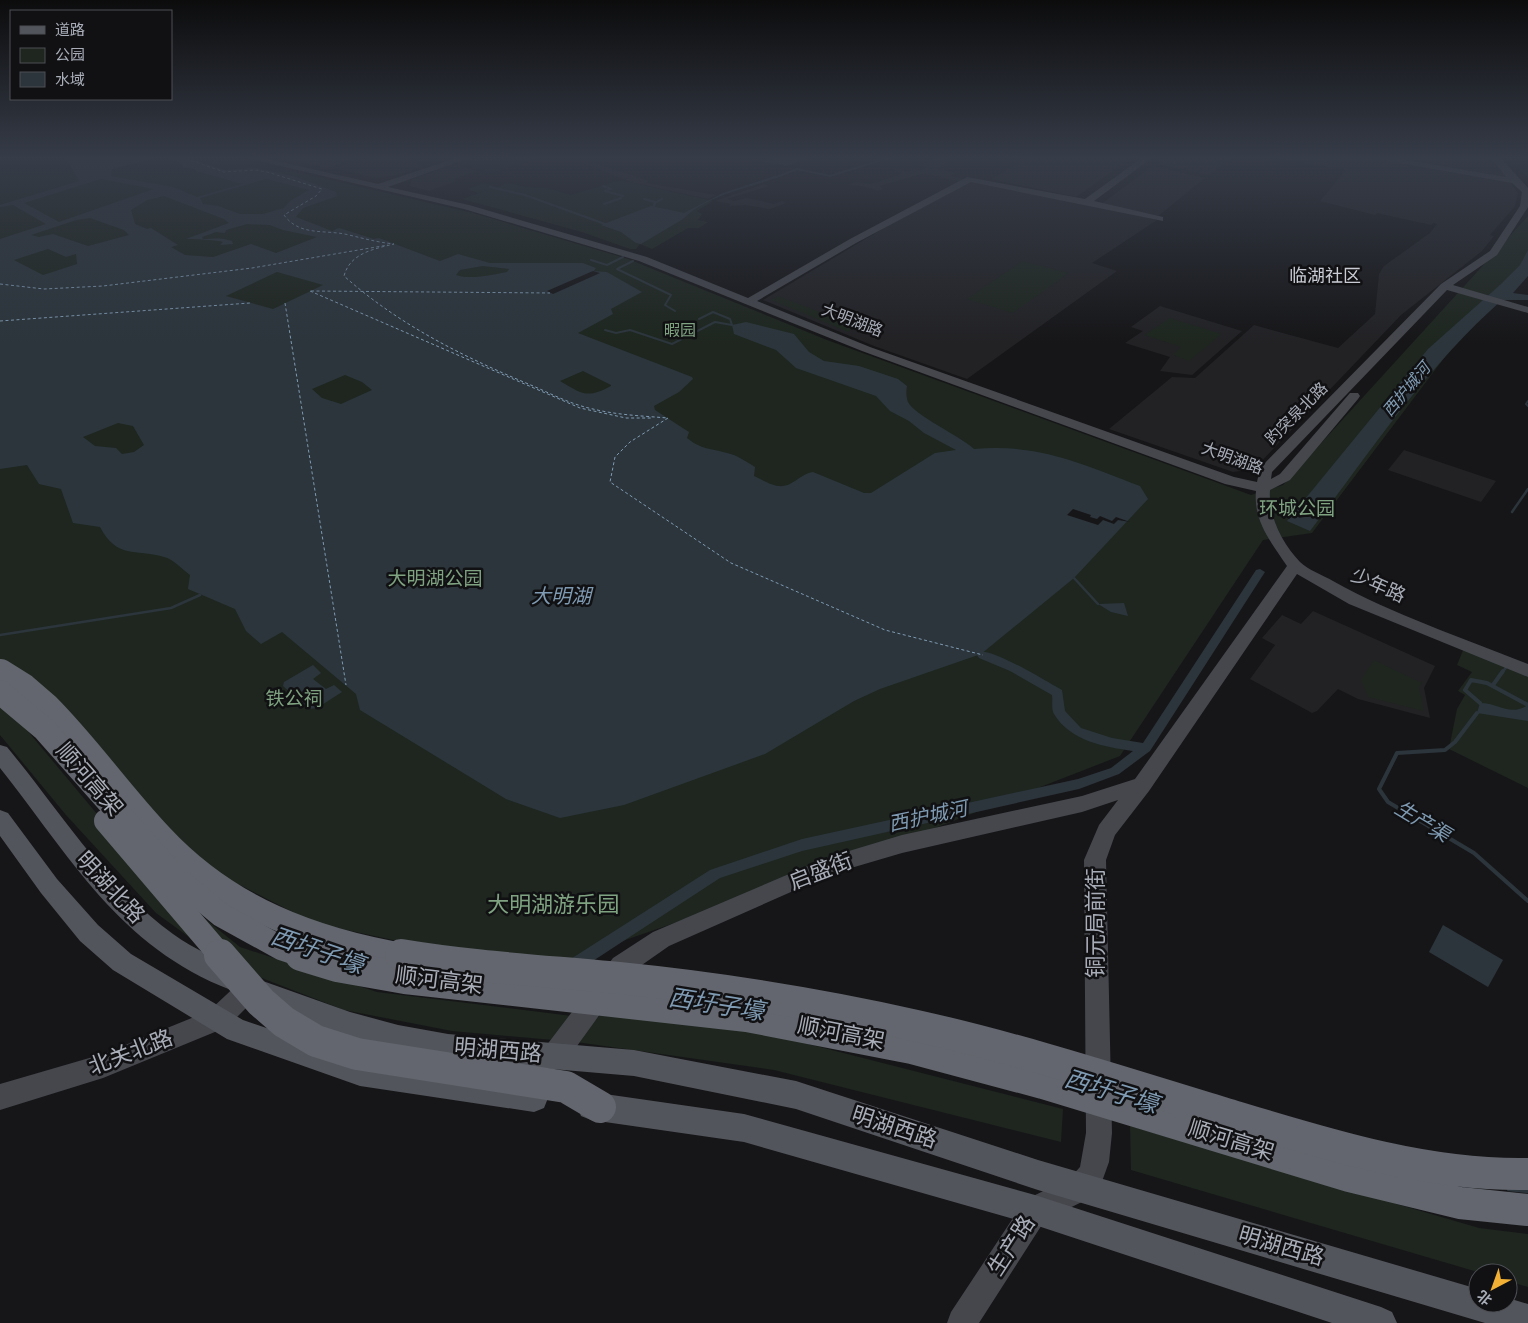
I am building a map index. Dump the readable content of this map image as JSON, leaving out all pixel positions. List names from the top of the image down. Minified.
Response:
{"streets":{"highway":["顺河高架"],"main road":["大明湖路","趵突泉北路","少年路","启盛街","明湖北路","铜元局前街","明湖西路","北关北路","生产路"]},"crossings":[["大明湖路","趵突泉北路"],["大明湖路","少年路"],["趵突泉北路","少年路"],["少年路","铜元局前街"],["启盛街","铜元局前街"],["启盛街","明湖西路"],["明湖北路","明湖西路"],["明湖北路","北关北路"],["铜元局前街","明湖西路"],["铜元局前街","生产路"],["明湖西路","北关北路"],["明湖西路","生产路"]],"districts":["临湖社区"],"water":["西护城河","大明湖","生产渠","西圩子壕"],"parks":["暇园","环城公园","大明湖公园","铁公祠","大明湖游乐园"],"legend":["道路","公园","水域"],"north":"bottom left"}
